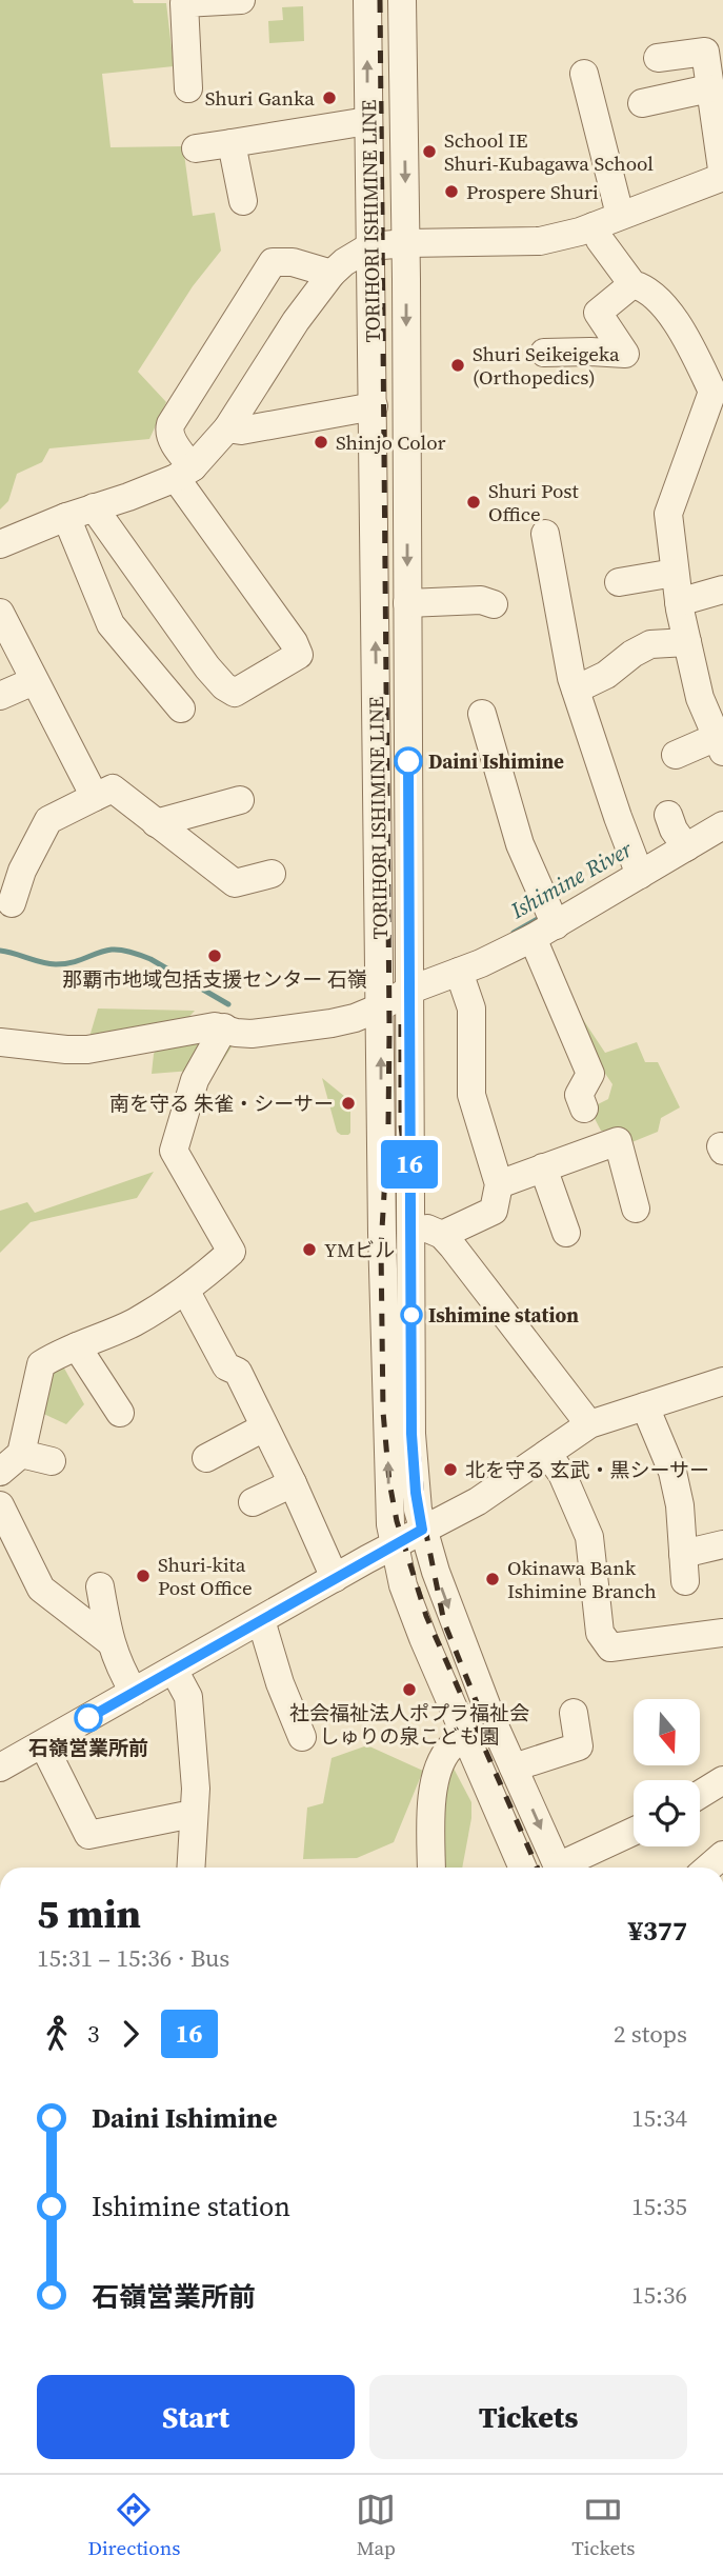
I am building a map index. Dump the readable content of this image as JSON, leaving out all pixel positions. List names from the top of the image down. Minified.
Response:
{"streets":{"street":["TORIHORI ISHIMINE LINE"]},"water":["Ishimine River"],"places":["Shuri Ganka","School IE Shuri-Kubagawa School","Prospere Shuri","Shuri Seikeigeka (Orthopedics)","Shinjo Color","Shuri Post Office","Daini Ishimine","那覇市地域包括支援センター 石嶺","南を守る 朱雀・シーサー","YMビル","Ishimine station","北を守る 玄武・黒シーサー","Shuri-kita Post Office","Okinawa Bank Ishimine Branch","社会福祉法人ポプラ福祉会 しゅりの泉こども園","石嶺営業所前"],"lines":["bus line 16"],"north":"bottom","page":{"on_map":"16","heading":["5 min","15:31 – 15:36 · Bus","¥377"],"legs":["3","16","2 stops"],"list":[{"name":"Daini Ishimine","value":"15:34"},{"name":"Ishimine station","value":"15:35"},{"name":"石嶺営業所前","value":"15:36"}],"buttons":["Start","Tickets"],"tabs":["Directions","Map","Tickets"]}}
